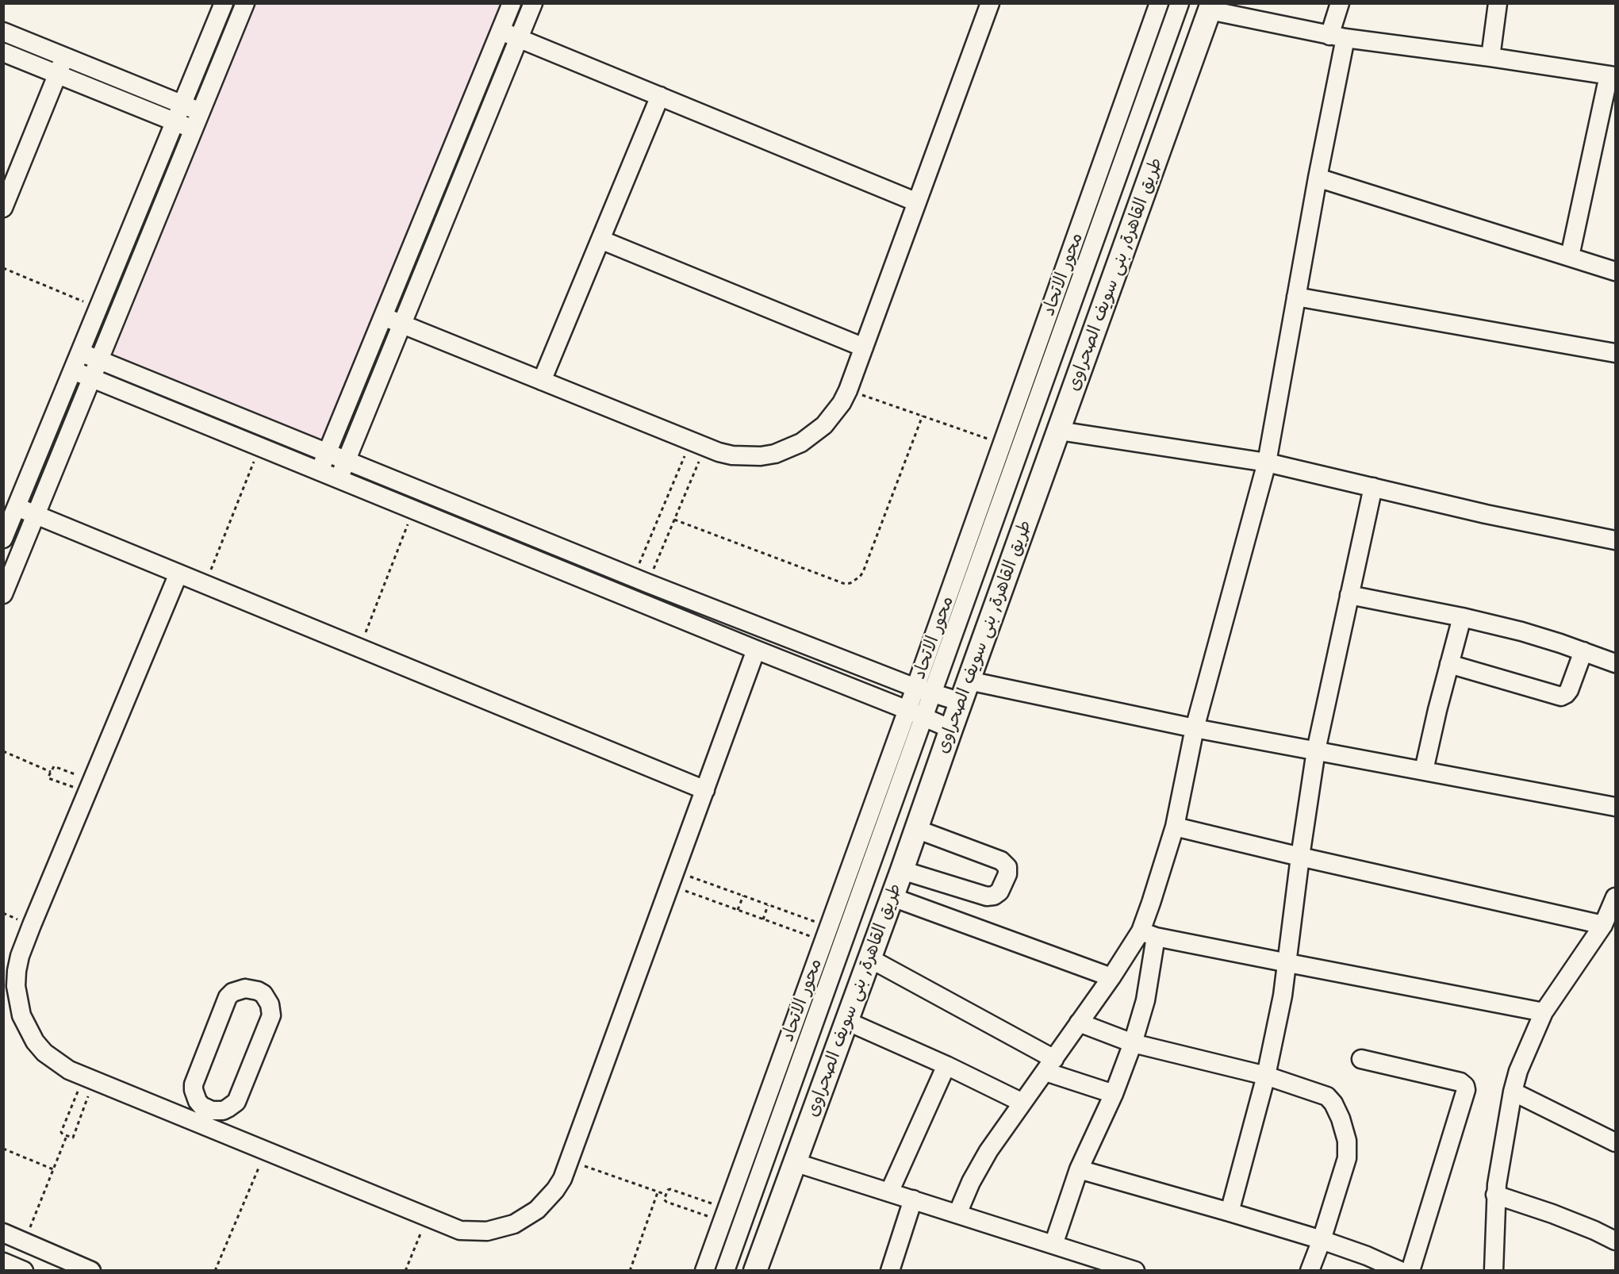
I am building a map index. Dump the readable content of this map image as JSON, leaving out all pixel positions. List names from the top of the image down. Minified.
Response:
{"streets":{"main road":["طريق القاهرة, بنى سويف الصحراوى"],"street":["محور الاتحاد"]}}
